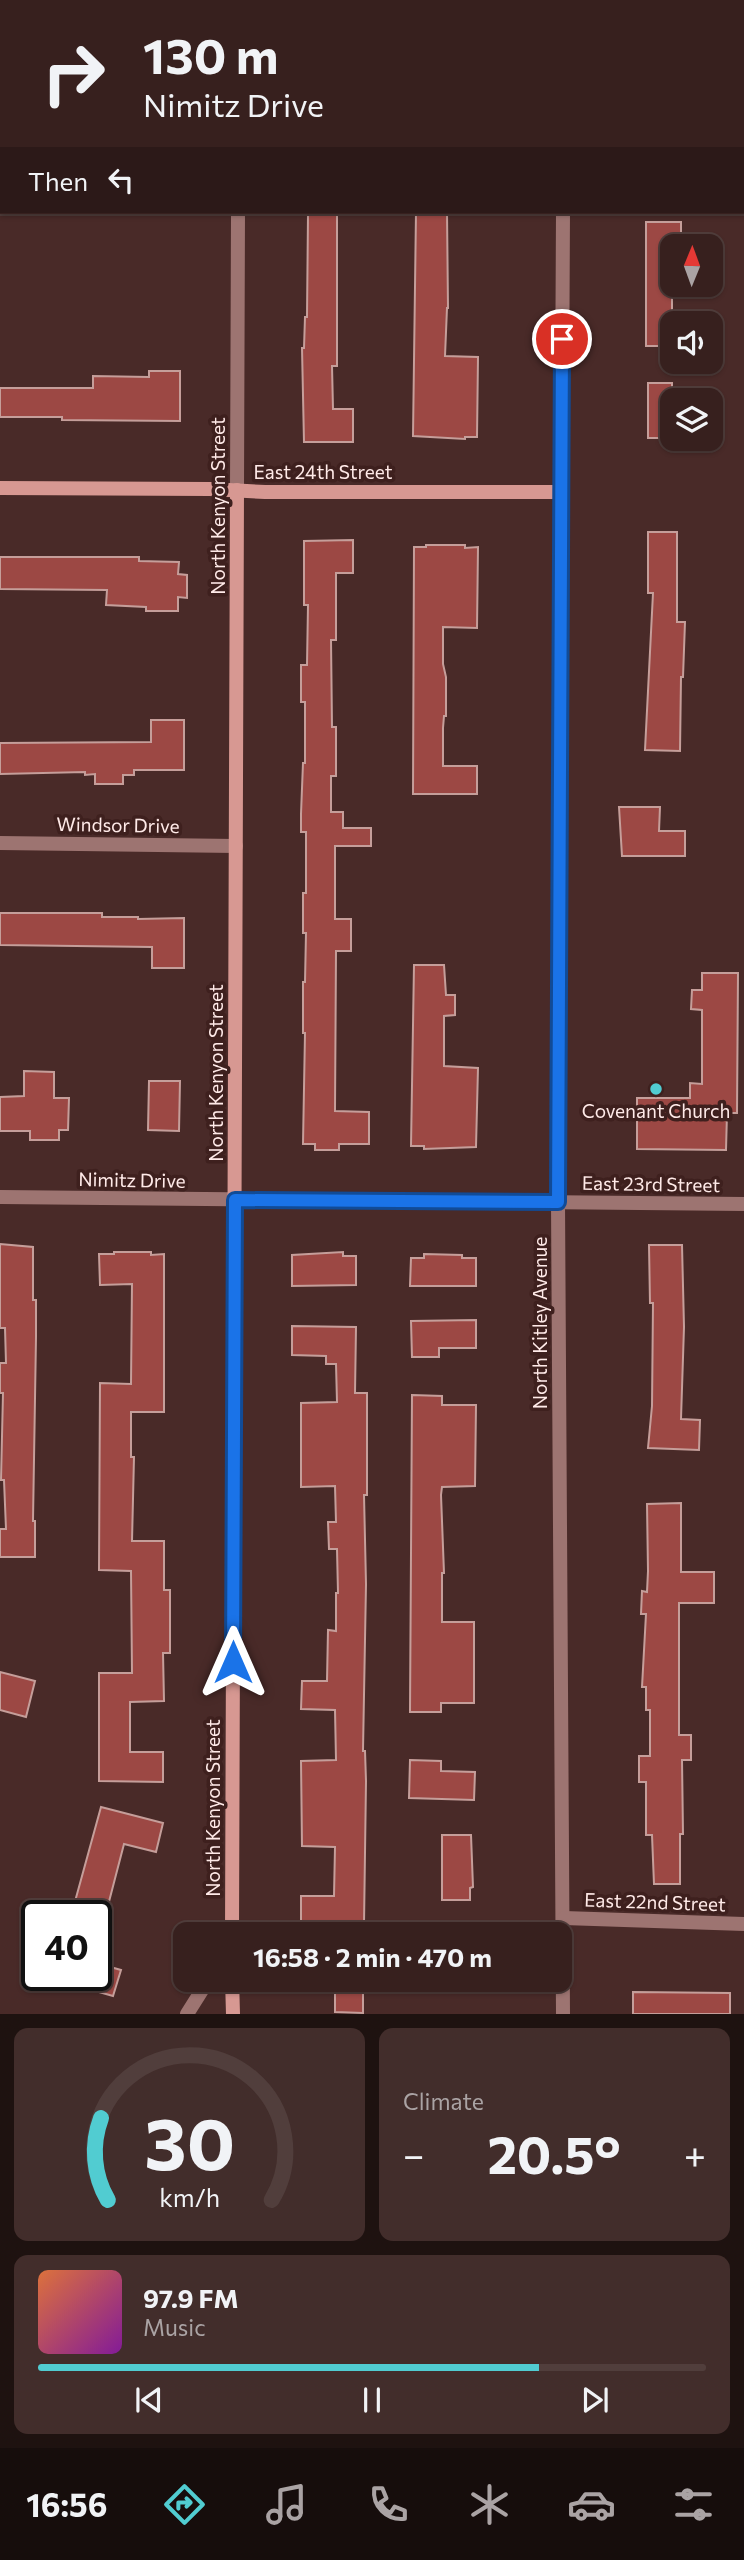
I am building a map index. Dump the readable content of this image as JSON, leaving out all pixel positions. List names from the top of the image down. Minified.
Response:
{"streets":{"street":["East 24th Street","North Kenyon Street","Windsor Drive","Nimitz Drive","East 23rd Street","North Kitley Avenue","East 22nd Street"]},"crossings":[["East 24th Street","North Kenyon Street"],["East 24th Street","North Kitley Avenue"],["North Kenyon Street","Windsor Drive"],["North Kenyon Street","Nimitz Drive"],["Nimitz Drive","East 23rd Street"],["Nimitz Drive","North Kitley Avenue"],["East 23rd Street","North Kitley Avenue"],["North Kitley Avenue","East 22nd Street"]],"places":["Covenant Church"],"north":"top","page":{"turn":["130 m","Nimitz Drive"],"then":"Then","limit":"40","trip":"16:58 · 2 min · 470 m","tile":"Climate","heat":["−","20.5°","+"],"song":["97.9 FM","Music"],"tabs":"16:56","gauge":["30","km/h"]}}
